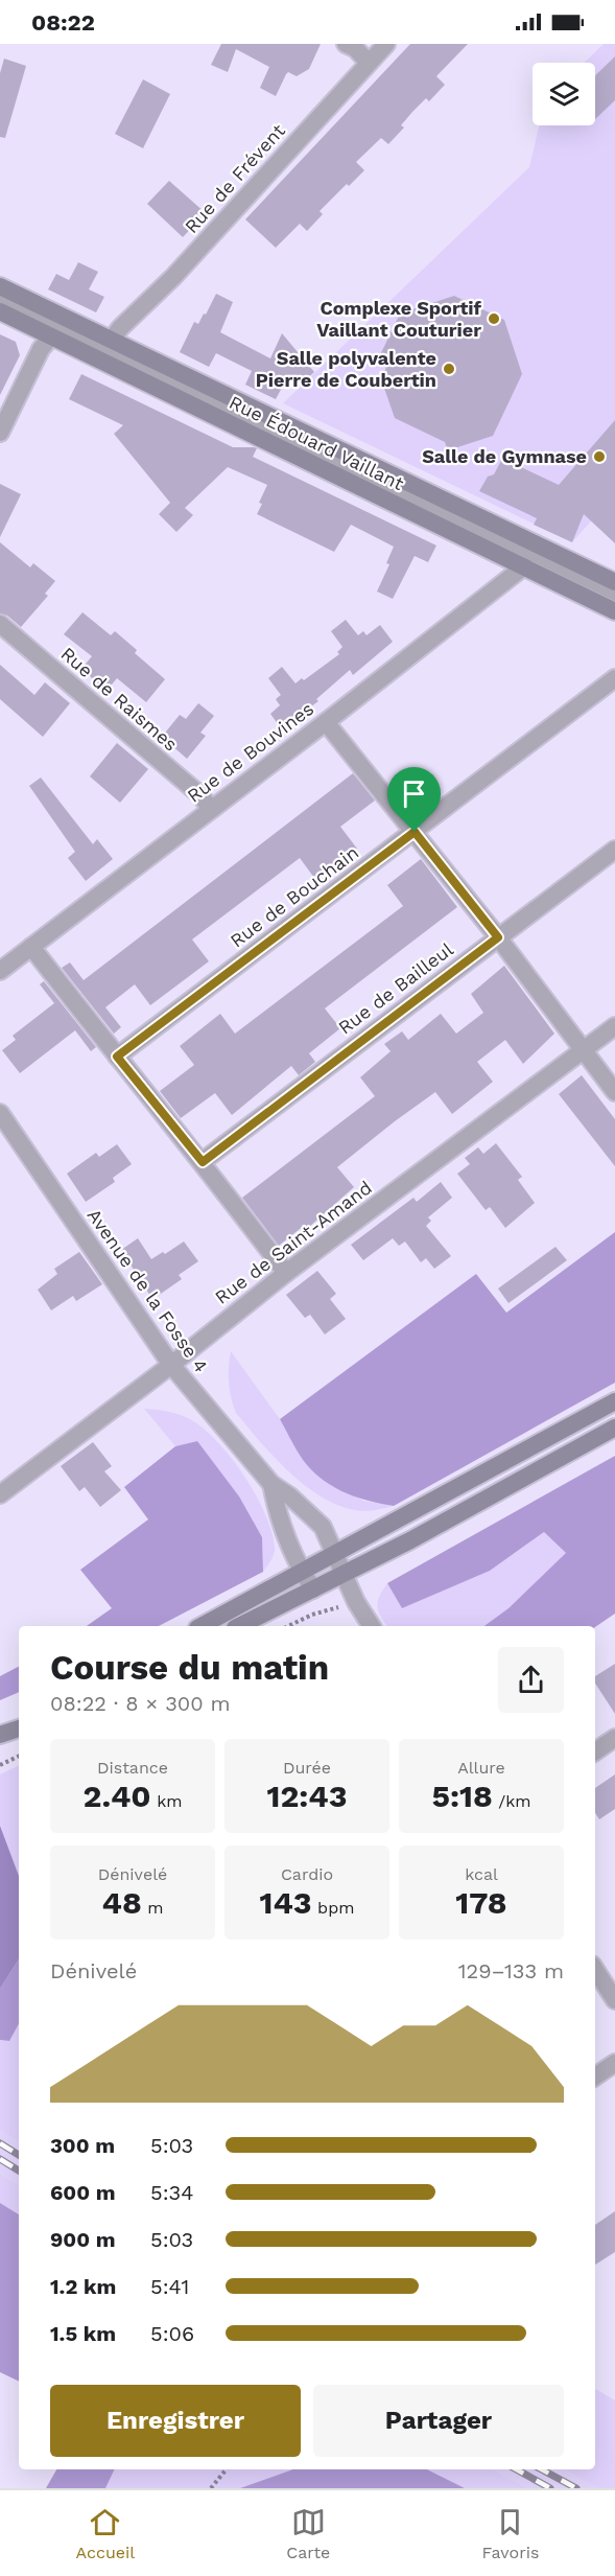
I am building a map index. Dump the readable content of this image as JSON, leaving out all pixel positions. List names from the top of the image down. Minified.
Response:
{"streets":{"main road":["Rue Édouard Vaillant"],"street":["Rue de Frévent","Rue de Raismes","Rue de Bouvines","Rue de Bouchain","Rue de Bailleul","Rue de Saint-Amand","Avenue de la Fosse 4"]},"crossings":[["Rue de Frévent","Rue Édouard Vaillant"],["Rue Édouard Vaillant","Rue de Bouvines"],["Rue de Raismes","Rue de Bouvines"],["Rue de Saint-Amand","Avenue de la Fosse 4"]],"places":["Complexe Sportif Vaillant Couturier","Salle polyvalente Pierre de Coubertin","Salle de Gymnase"],"page":{"status":"08:22","heading":["Course du matin","08:22 · 8 × 300 m"],"stats":[["Distance","2.40 km"],["Durée","12:43"],["Allure","5:18 /km"],["Dénivelé","48 m"],["Cardio","143 bpm"],["kcal","178"]],"chart":["Dénivelé","129–133 m"],"list":[{"name":"300 m","note":"5:03"},{"name":"600 m","note":"5:34"},{"name":"900 m","note":"5:03"},{"name":"1.2 km","note":"5:41"},{"name":"1.5 km","note":"5:06"}],"buttons":["Enregistrer","Partager"],"tabs":["Accueil","Carte","Favoris"]}}
